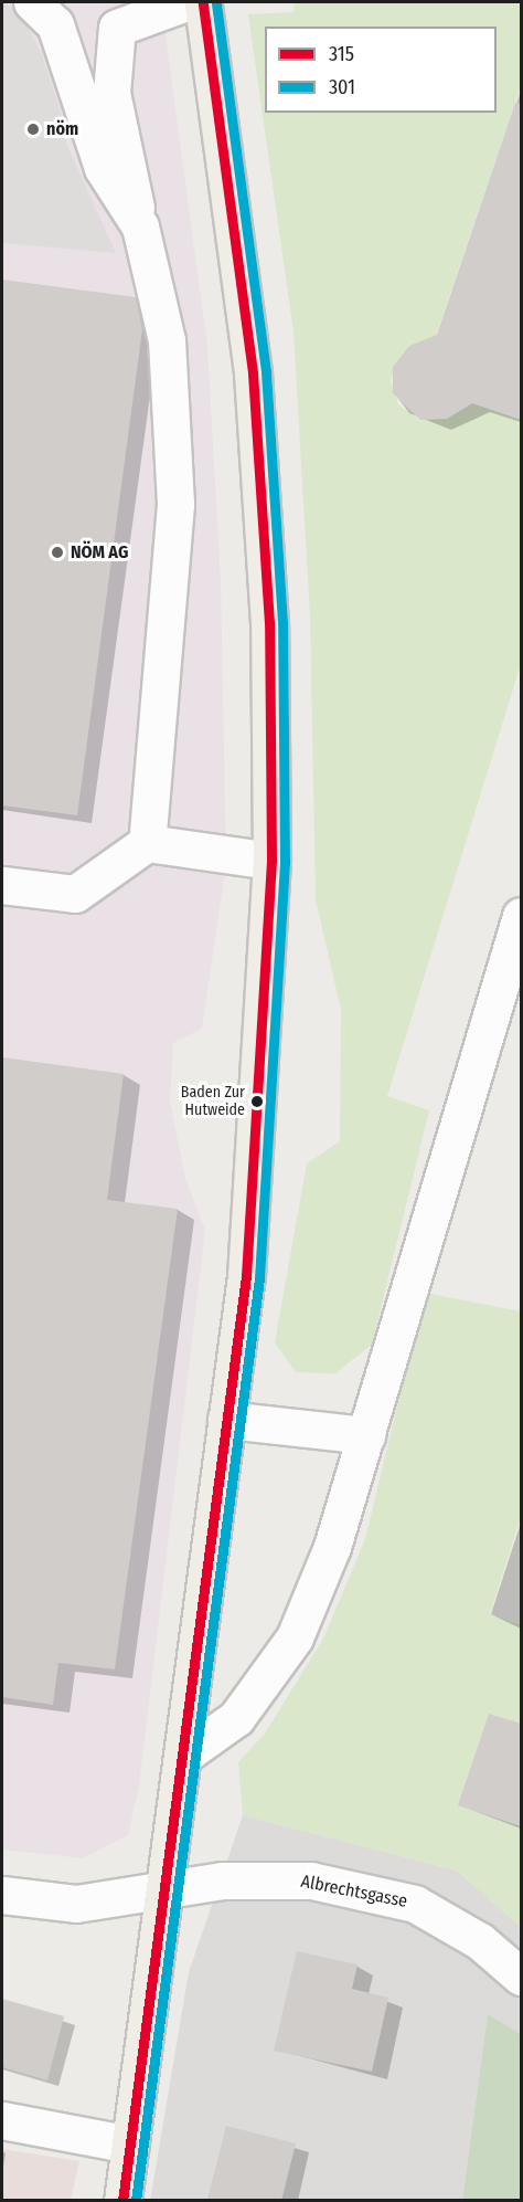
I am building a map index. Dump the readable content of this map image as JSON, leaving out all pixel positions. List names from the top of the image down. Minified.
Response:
{"streets":{"street":["Albrechtsgasse"]},"places":["nöm","NÖM AG","Baden Zur Hutweide"],"lines":["transit line 315","transit line 301"],"legend":["315","301"]}
